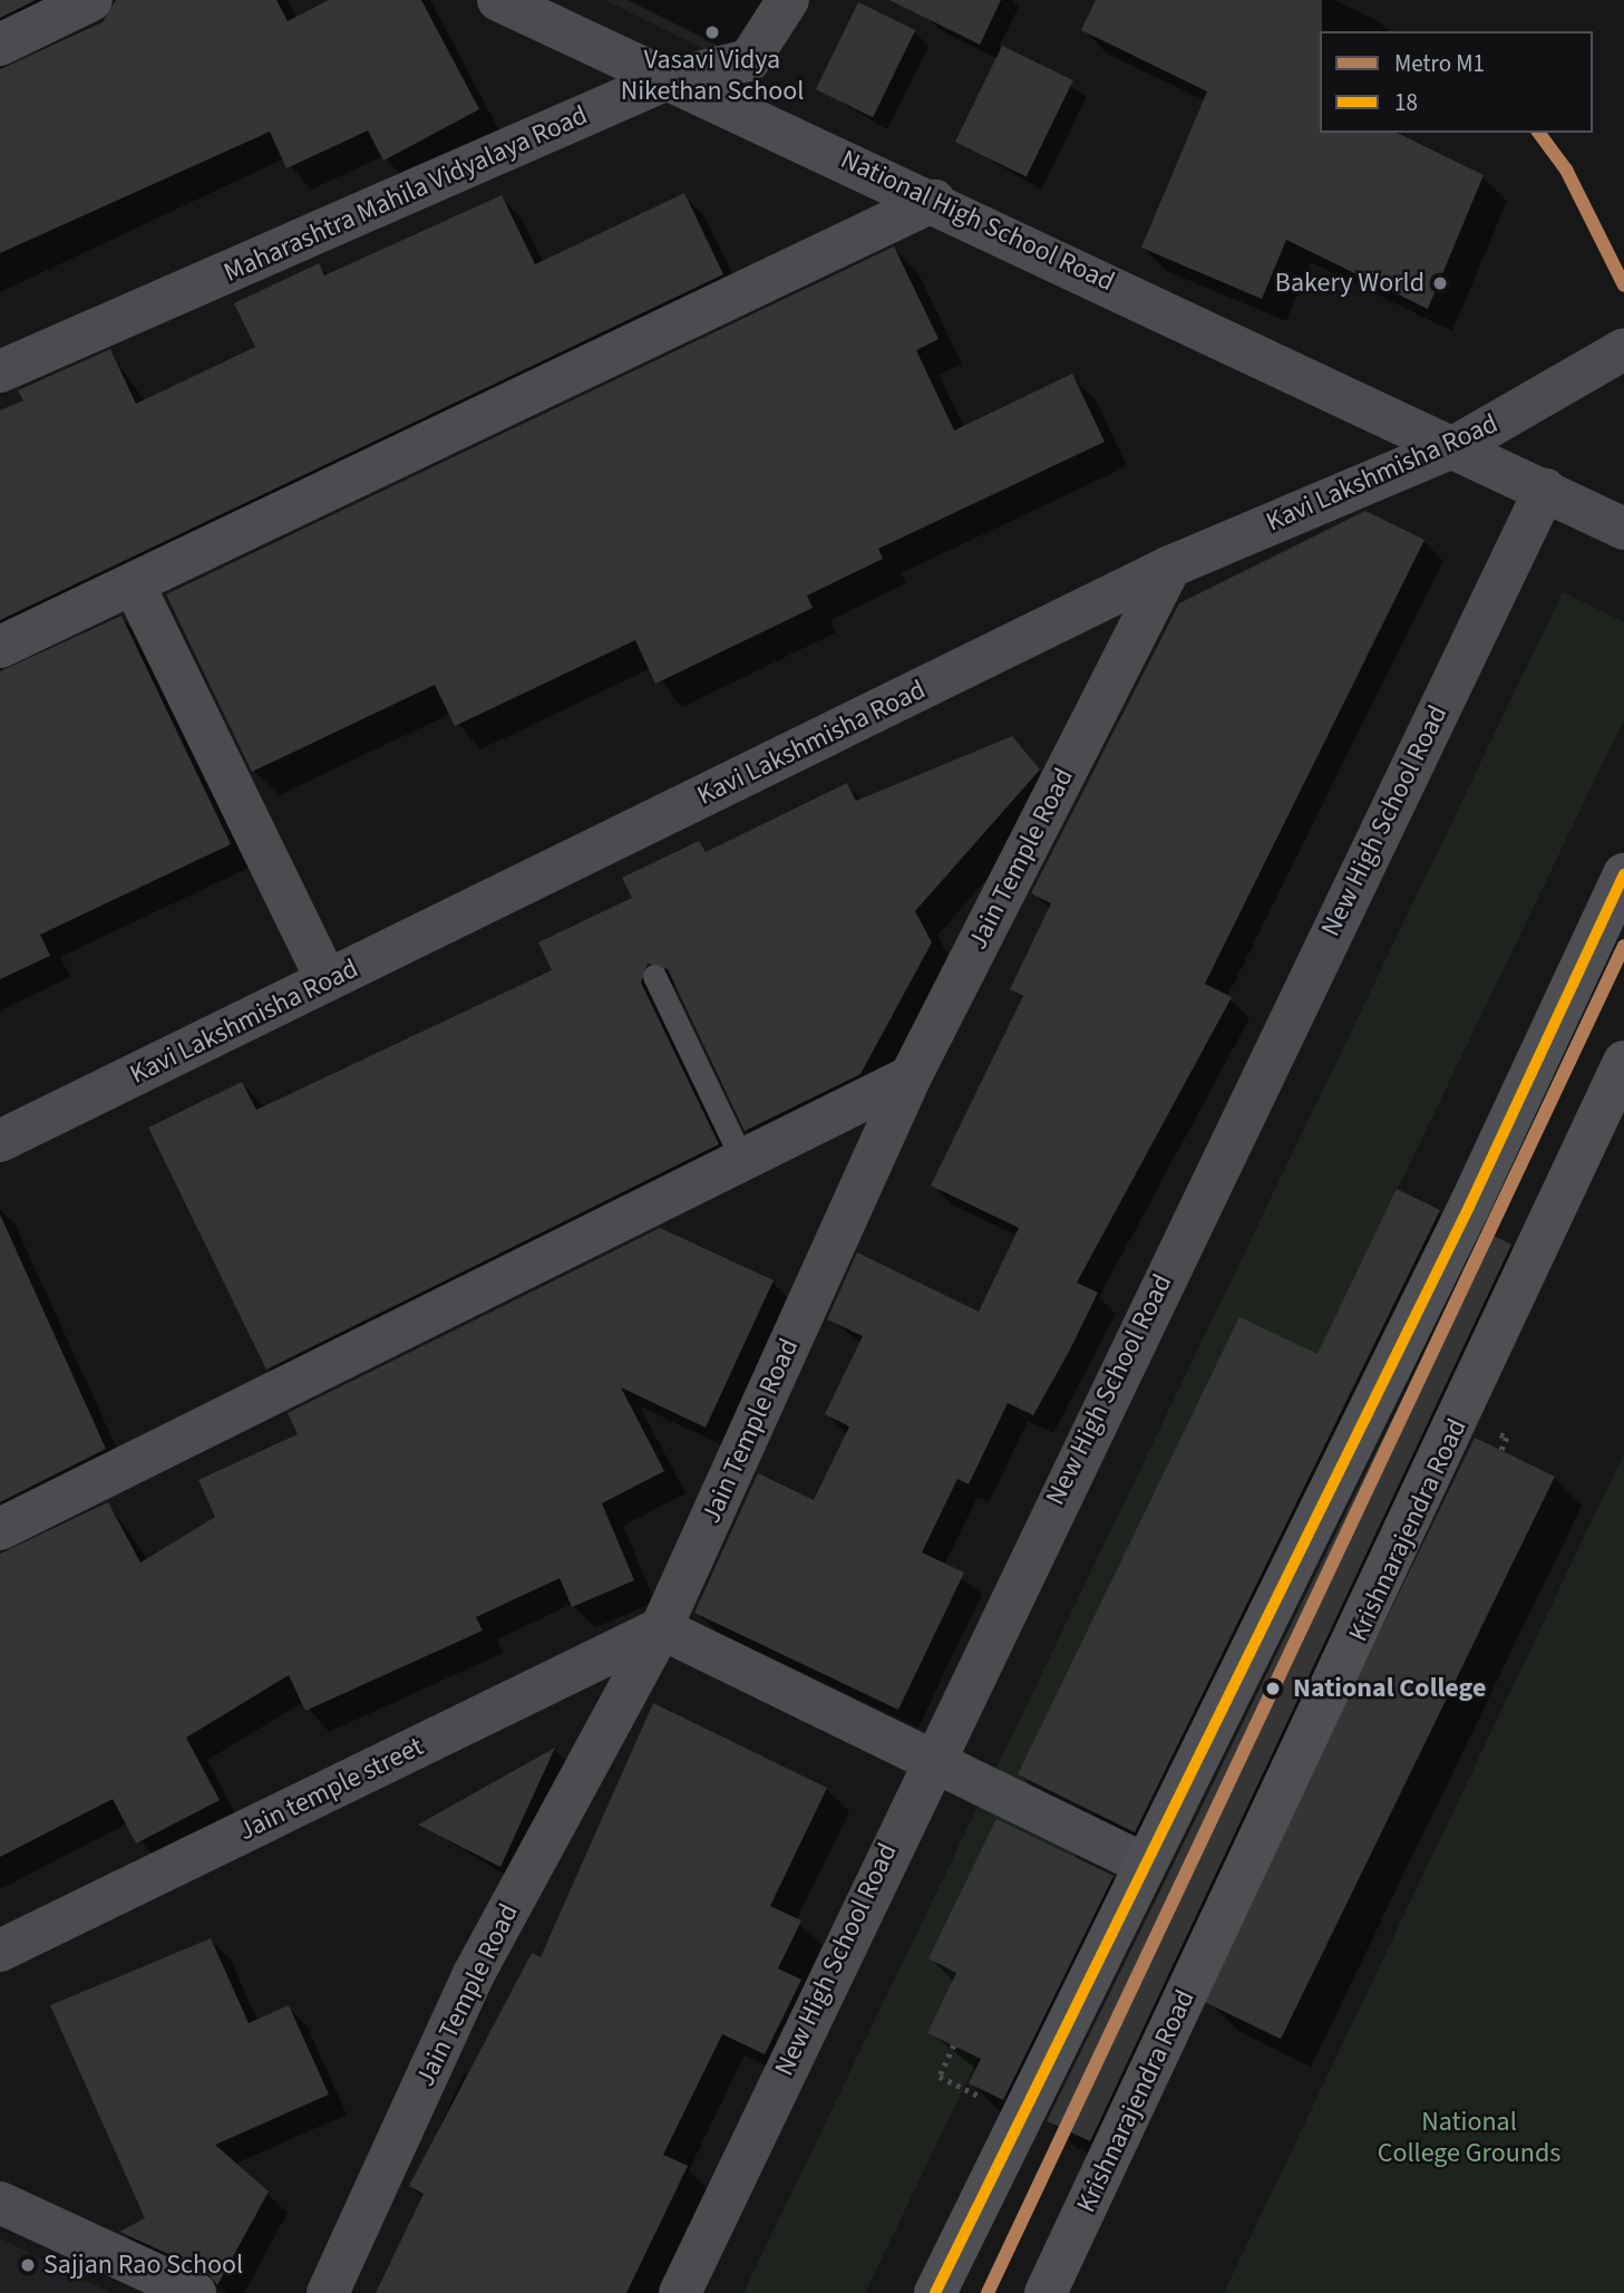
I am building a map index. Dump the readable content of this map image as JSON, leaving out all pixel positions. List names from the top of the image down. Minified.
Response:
{"streets":{"main road":["Krishnarajendra Road"],"street":["Maharashtra Mahila Vidyalaya Road","National High School Road","Kavi Lakshmisha Road","New High School Road","Jain Temple Road","Jain temple street"]},"crossings":[["Maharashtra Mahila Vidyalaya Road","National High School Road"],["National High School Road","Kavi Lakshmisha Road"],["Kavi Lakshmisha Road","Jain Temple Road"],["Jain Temple Road","Jain temple street"]],"parks":["National College Grounds"],"places":["Vasavi Vidya Nikethan School","Bakery World","National College","Sajjan Rao School"],"lines":["metro line M1","transit line 18"],"legend":["Metro M1","18"]}
